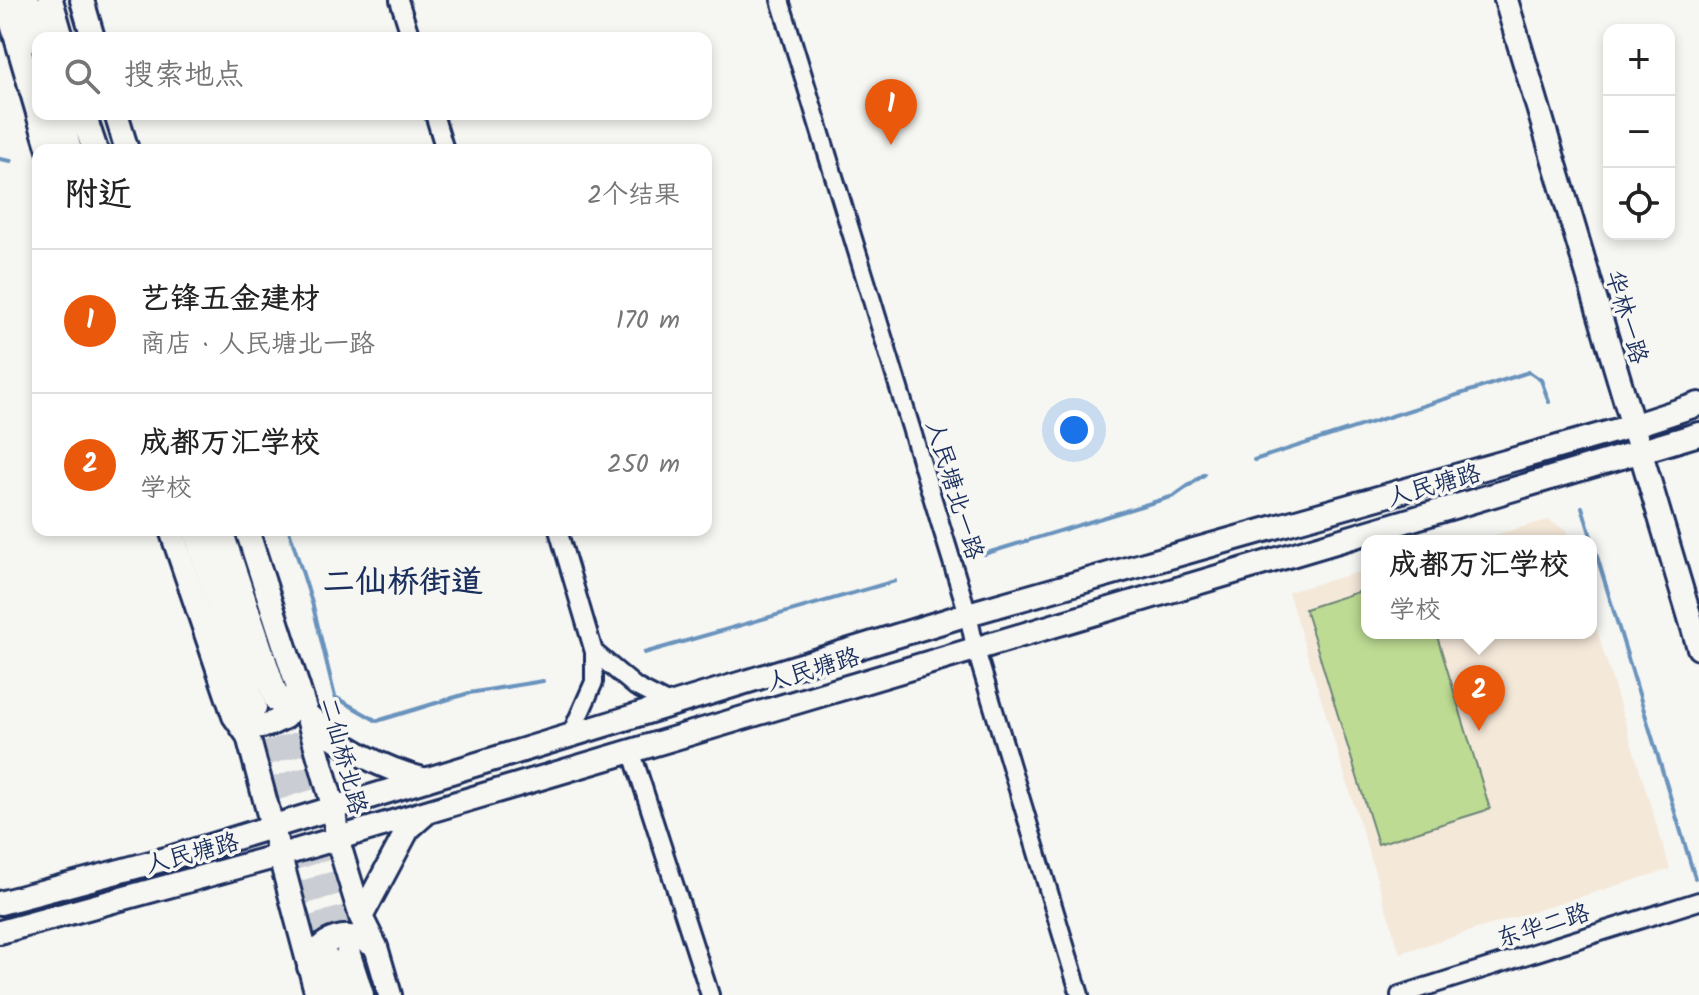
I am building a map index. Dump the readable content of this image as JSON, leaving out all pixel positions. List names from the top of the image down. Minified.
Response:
{"streets":{"main road":["华林一路","人民塘路","二仙桥北路"],"street":["人民塘北一路","东华二路"]},"crossings":[["华林一路","人民塘路"],["人民塘路","人民塘北一路"],["人民塘路","二仙桥北路"]],"districts":["二仙桥街道"],"page":{"map_buttons":["+","−"],"search":"搜索地点","pins":["1","2"],"heading":["附近","2个结果"],"list":[{"mark":"1","name":"艺锋五金建材","note":"商店 · 人民塘北一路","value":"170 m"},{"mark":"2","name":"成都万汇学校","note":"学校","value":"250 m"}],"popup":["成都万汇学校","学校"]}}
